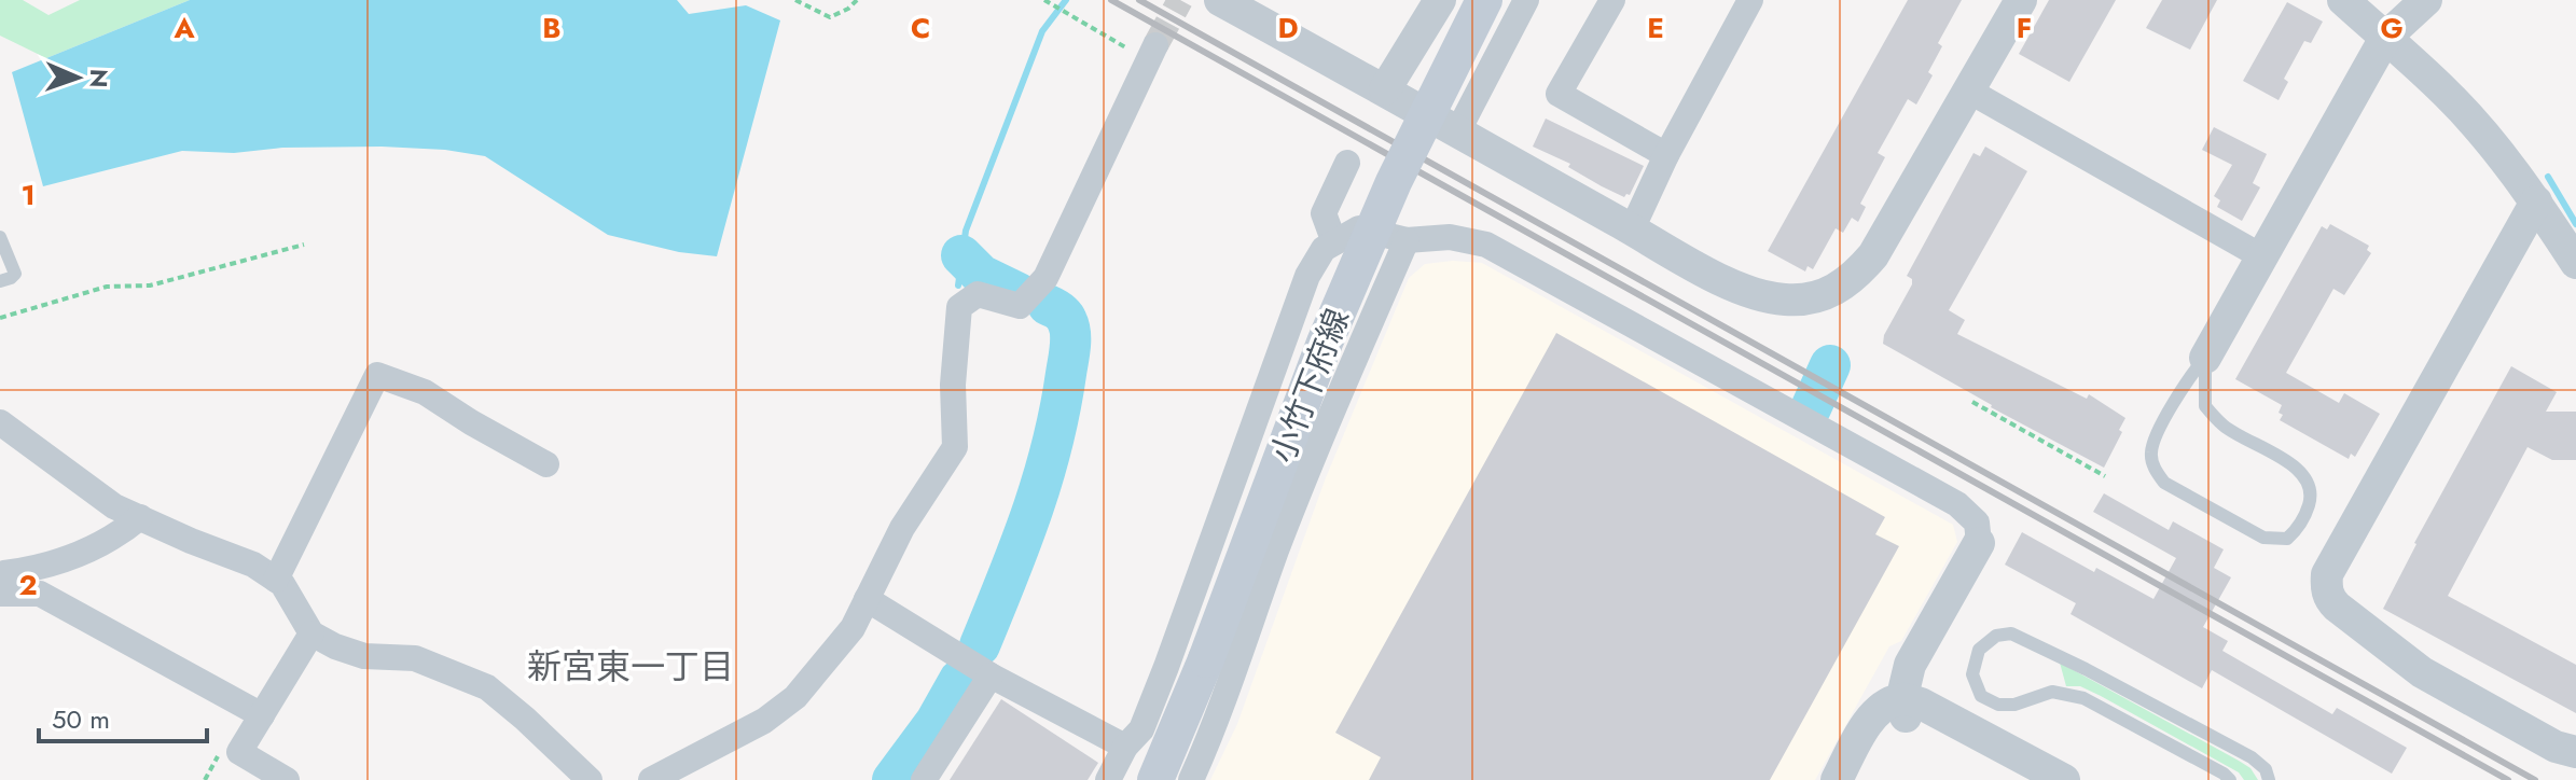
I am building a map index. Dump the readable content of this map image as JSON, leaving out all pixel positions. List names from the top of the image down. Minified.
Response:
{"streets":{"main road":["小竹下府線"]},"districts":["新宮東一丁目"],"scale_bar":"50 m","north":"right","grid":{"columns":["A","B","C","D","E","F","G"],"rows":["1","2"]}}
